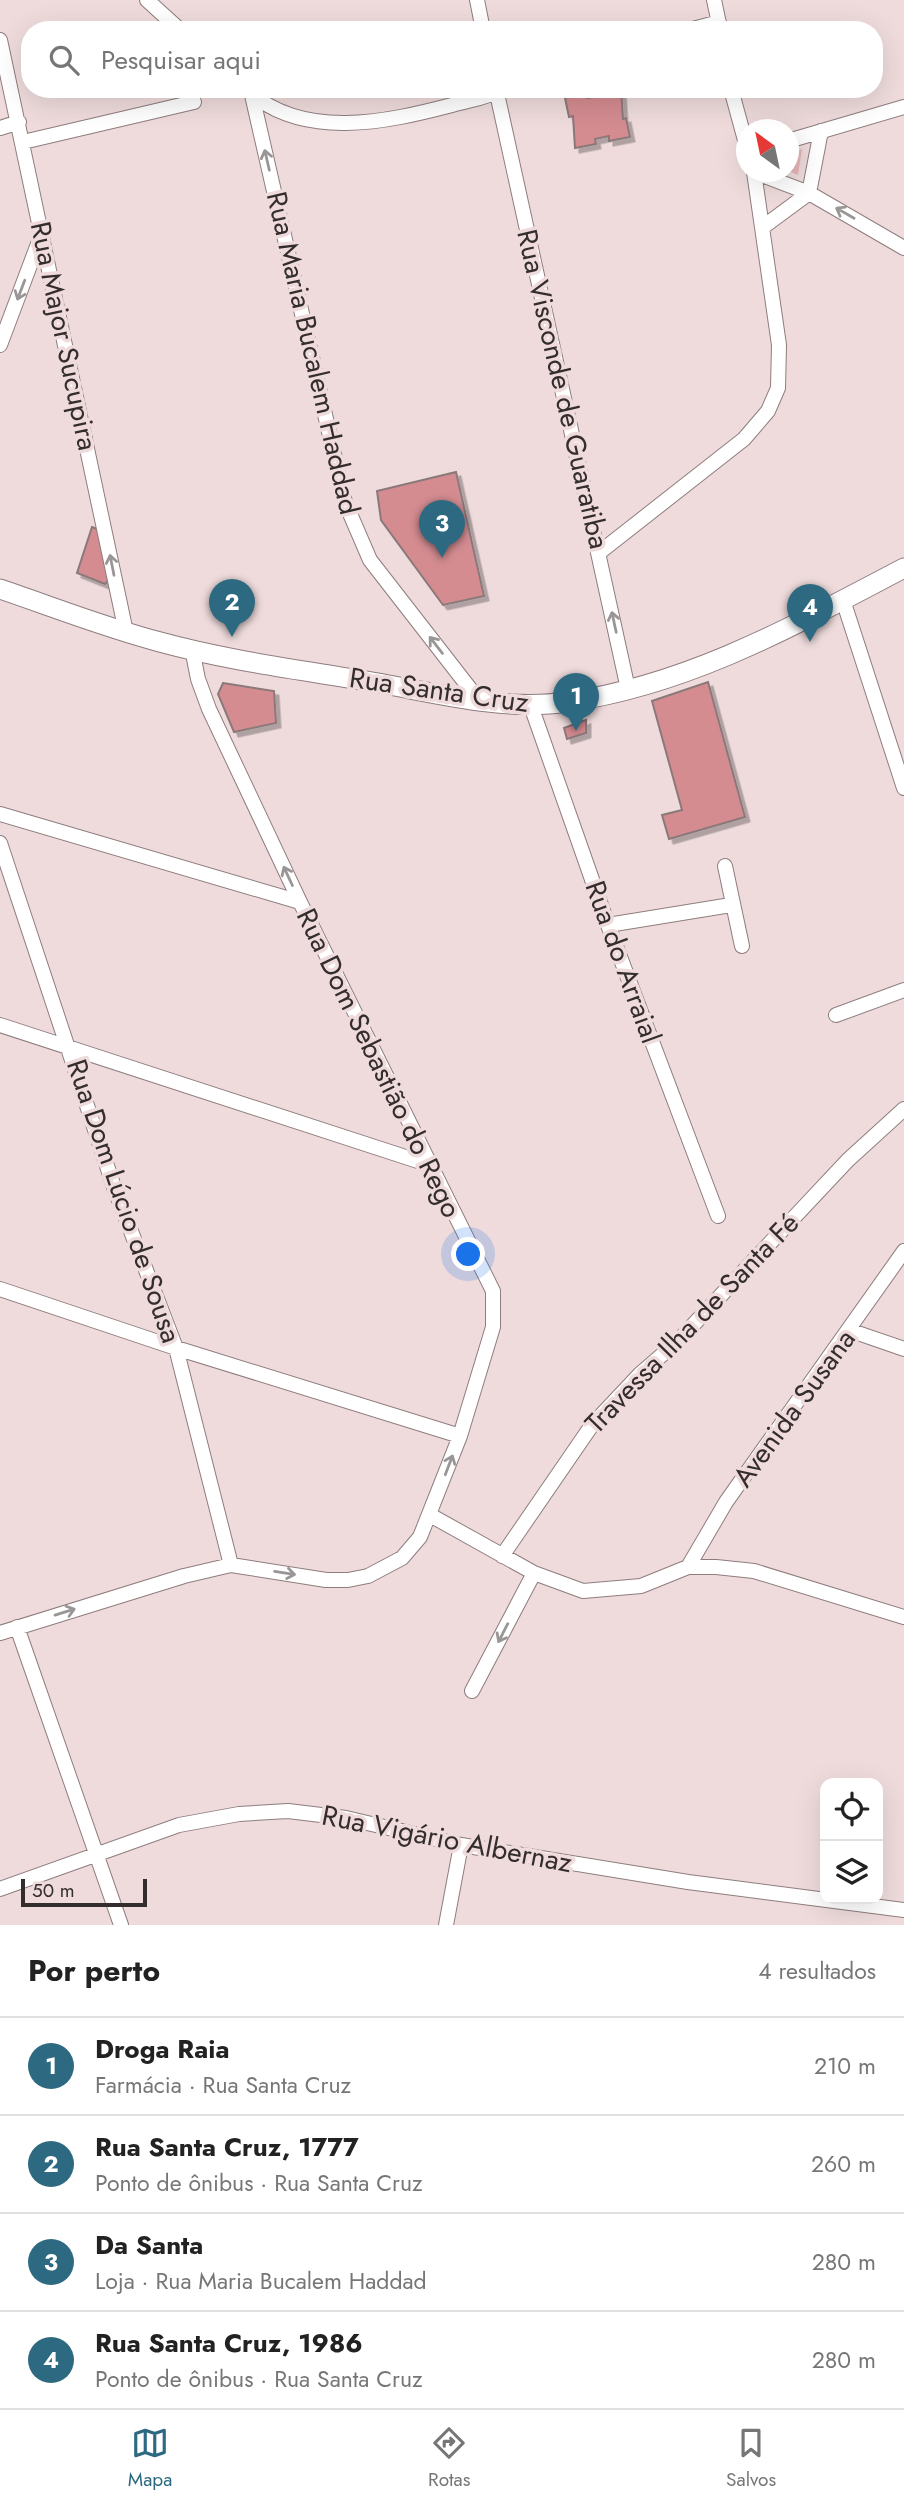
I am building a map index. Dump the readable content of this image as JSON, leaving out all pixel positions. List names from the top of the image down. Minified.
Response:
{"streets":{"main road":["Rua Santa Cruz"],"street":["Rua Major Sucupira","Rua Maria Bucalem Haddad","Rua Visconde de Guaratiba","Rua do Arraial","Rua Dom Sebastião do Rego","Rua Dom Lúcio de Sousa","Travessa Ilha de Santa Fé","Avenida Susana","Rua Vigário Albernaz"]},"crossings":[["Rua Major Sucupira","Rua Santa Cruz"],["Rua Maria Bucalem Haddad","Rua Santa Cruz"],["Rua Visconde de Guaratiba","Rua Santa Cruz"],["Rua Santa Cruz","Rua do Arraial"],["Rua Santa Cruz","Rua Dom Sebastião do Rego"],["Rua Dom Sebastião do Rego","Rua Dom Lúcio de Sousa"]],"one_way":["Rua Major Sucupira","Rua Maria Bucalem Haddad"],"scale_bar":"50 m","north":"top left","page":{"search":"Pesquisar aqui","pins":["3","2","4","1"],"scale":"50 m","heading":["Por perto","4 resultados"],"list":[{"mark":"1","name":"Droga Raia","note":"Farmácia · Rua Santa Cruz","value":"210 m"},{"mark":"2","name":"Rua Santa Cruz, 1777","note":"Ponto de ônibus · Rua Santa Cruz","value":"260 m"},{"mark":"3","name":"Da Santa","note":"Loja · Rua Maria Bucalem Haddad","value":"280 m"},{"mark":"4","name":"Rua Santa Cruz, 1986","note":"Ponto de ônibus · Rua Santa Cruz","value":"280 m"}],"nav":["Mapa","Rotas","Salvos"]}}
